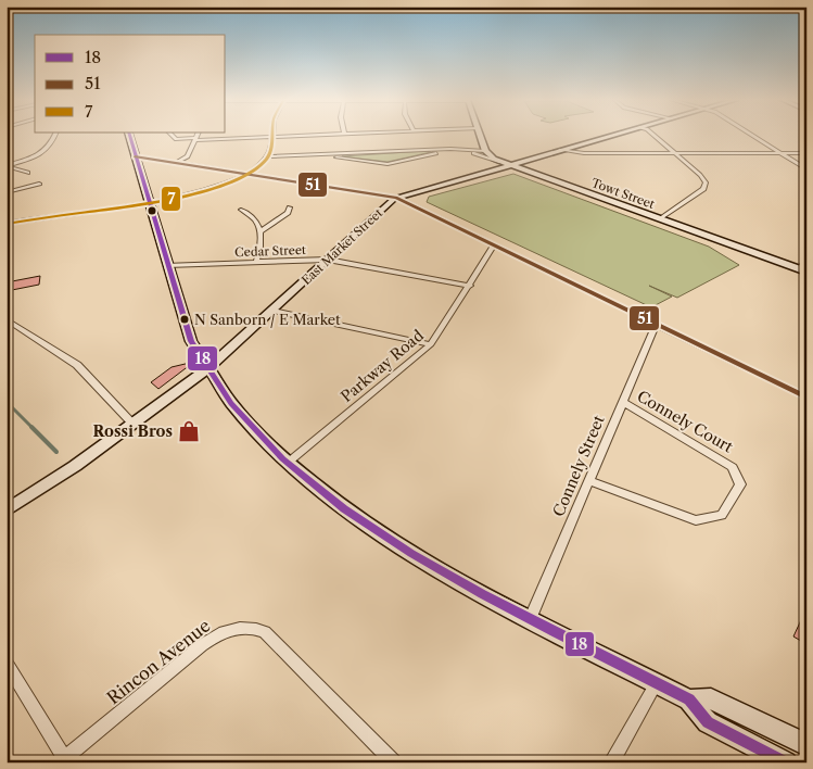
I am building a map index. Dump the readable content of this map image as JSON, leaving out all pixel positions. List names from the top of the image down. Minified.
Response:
{"streets":{"main road":["Towt Street","East Market Street"],"street":["Cedar Street","Parkway Road","Connely Court","Connely Street","Rincon Avenue"]},"crossings":[["Towt Street","East Market Street"],["East Market Street","Cedar Street"],["Cedar Street","Parkway Road"],["Connely Court","Connely Street"]],"places":{"other":["N Sanborn / E Market"],"shop":["Rossi Bros"]},"lines":["transit line 18","transit line 7","transit line 51"],"legend":["18","51","7"]}
